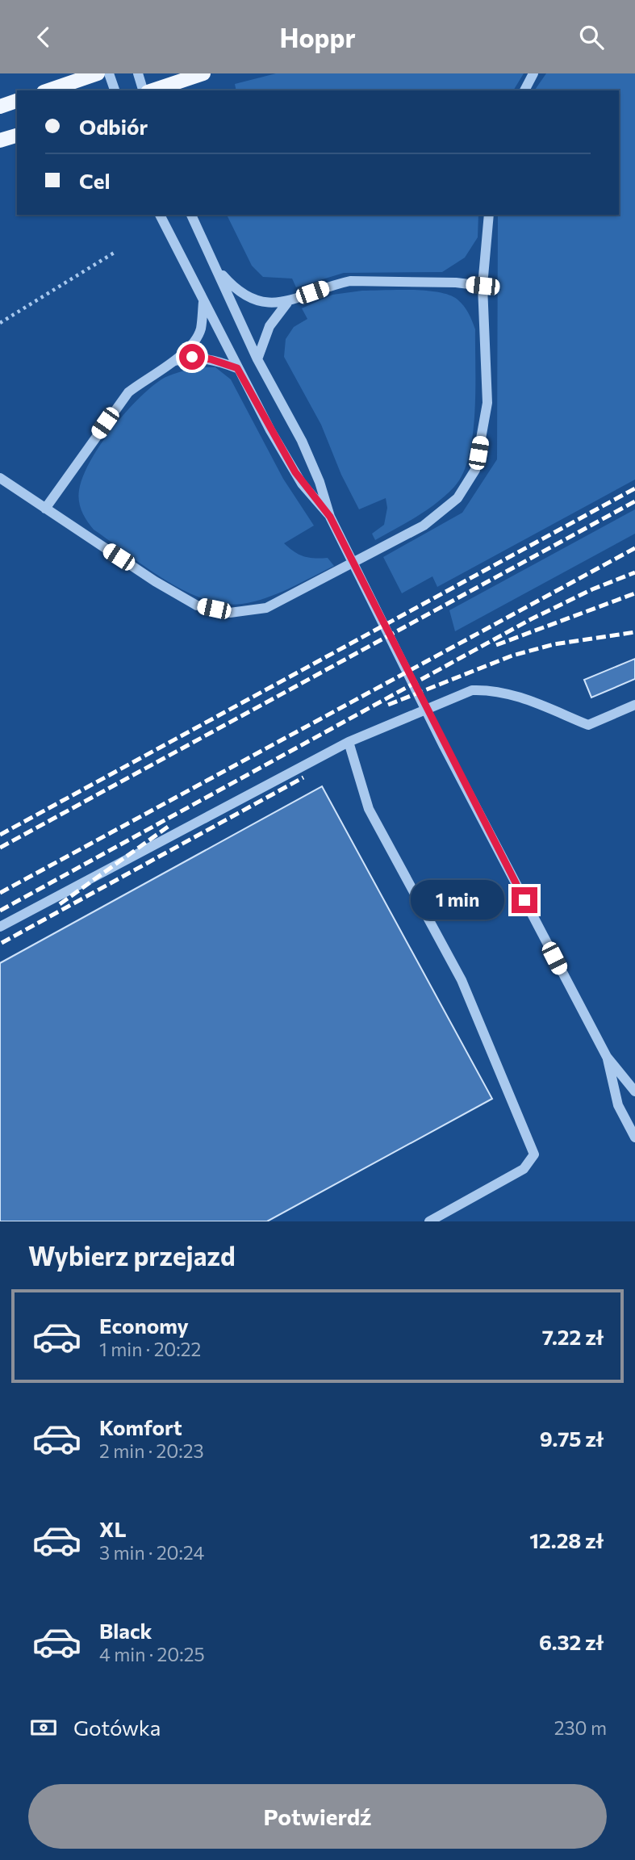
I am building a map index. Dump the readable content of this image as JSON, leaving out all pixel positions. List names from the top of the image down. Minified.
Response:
{"page":{"header":"Hoppr","banner":["Odbiór","Cel"],"bubble":"1 min","heading":"Wybierz przejazd","list":[{"name":"Economy","note":"1 min · 20:22","value":"7.22 zł"},{"name":"Komfort","note":"2 min · 20:23","value":"9.75 zł"},{"name":"XL","note":"3 min · 20:24","value":"12.28 zł"},{"name":"Black","note":"4 min · 20:25","value":"6.32 zł"}],"pay":["Gotówka","230 m"],"buttons":"Potwierdź"}}
